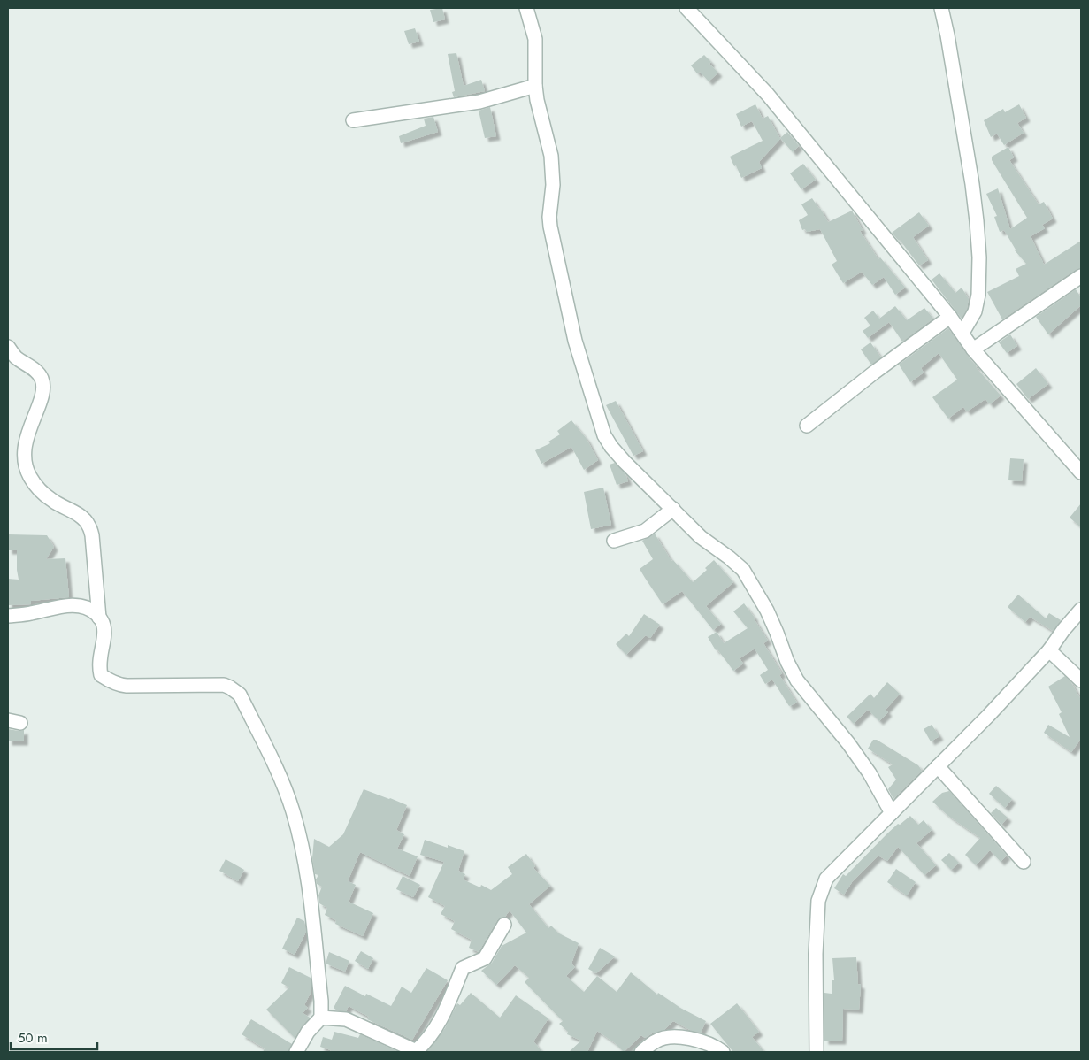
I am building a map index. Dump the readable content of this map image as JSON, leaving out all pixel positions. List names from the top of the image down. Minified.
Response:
{"scale_bar":"50 m"}
